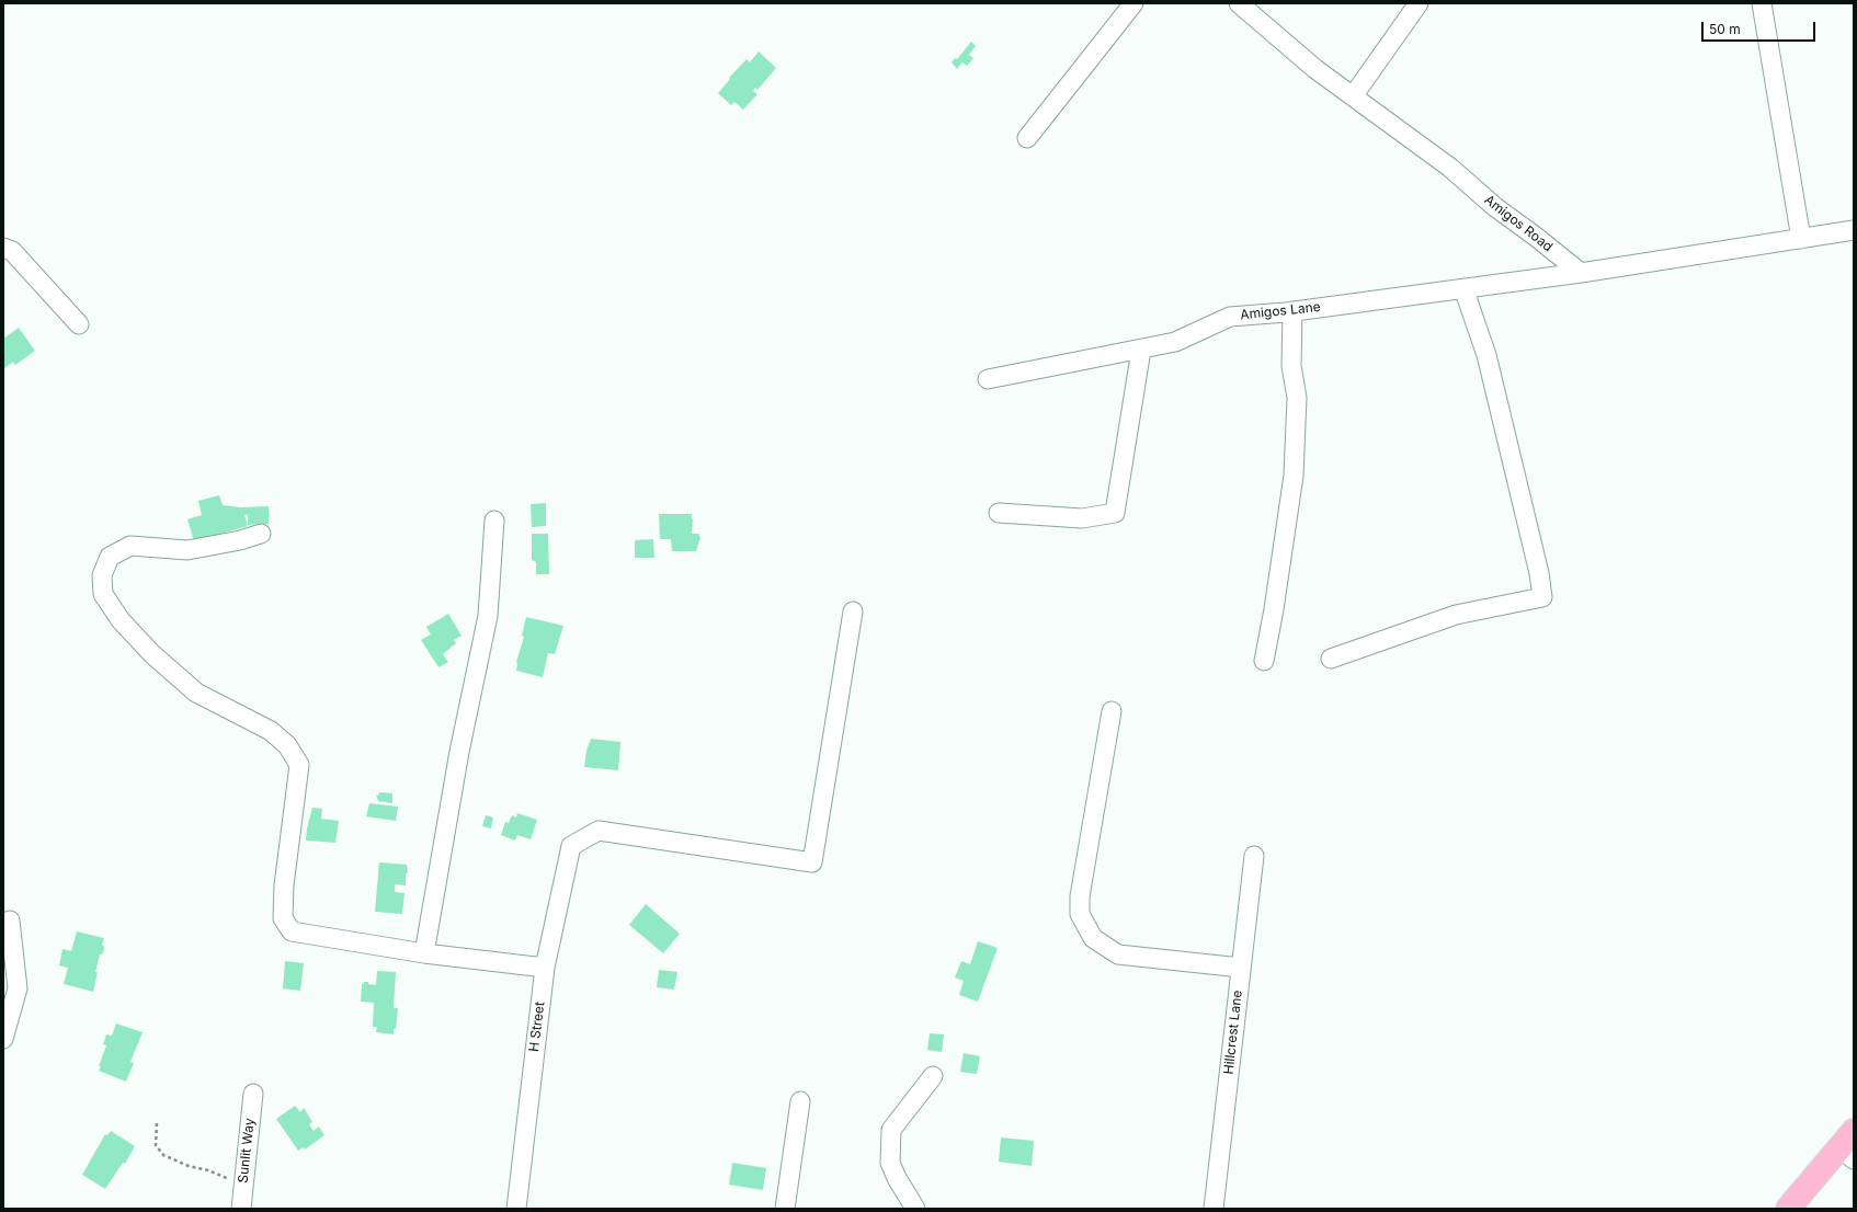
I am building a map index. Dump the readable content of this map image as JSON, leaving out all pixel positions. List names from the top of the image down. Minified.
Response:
{"streets":{"street":["Amigos Road","Amigos Lane","H Street","Hillcrest Lane","Sunlit Way"]},"crossings":[["Amigos Road","Amigos Lane"]],"scale_bar":"50 m"}
